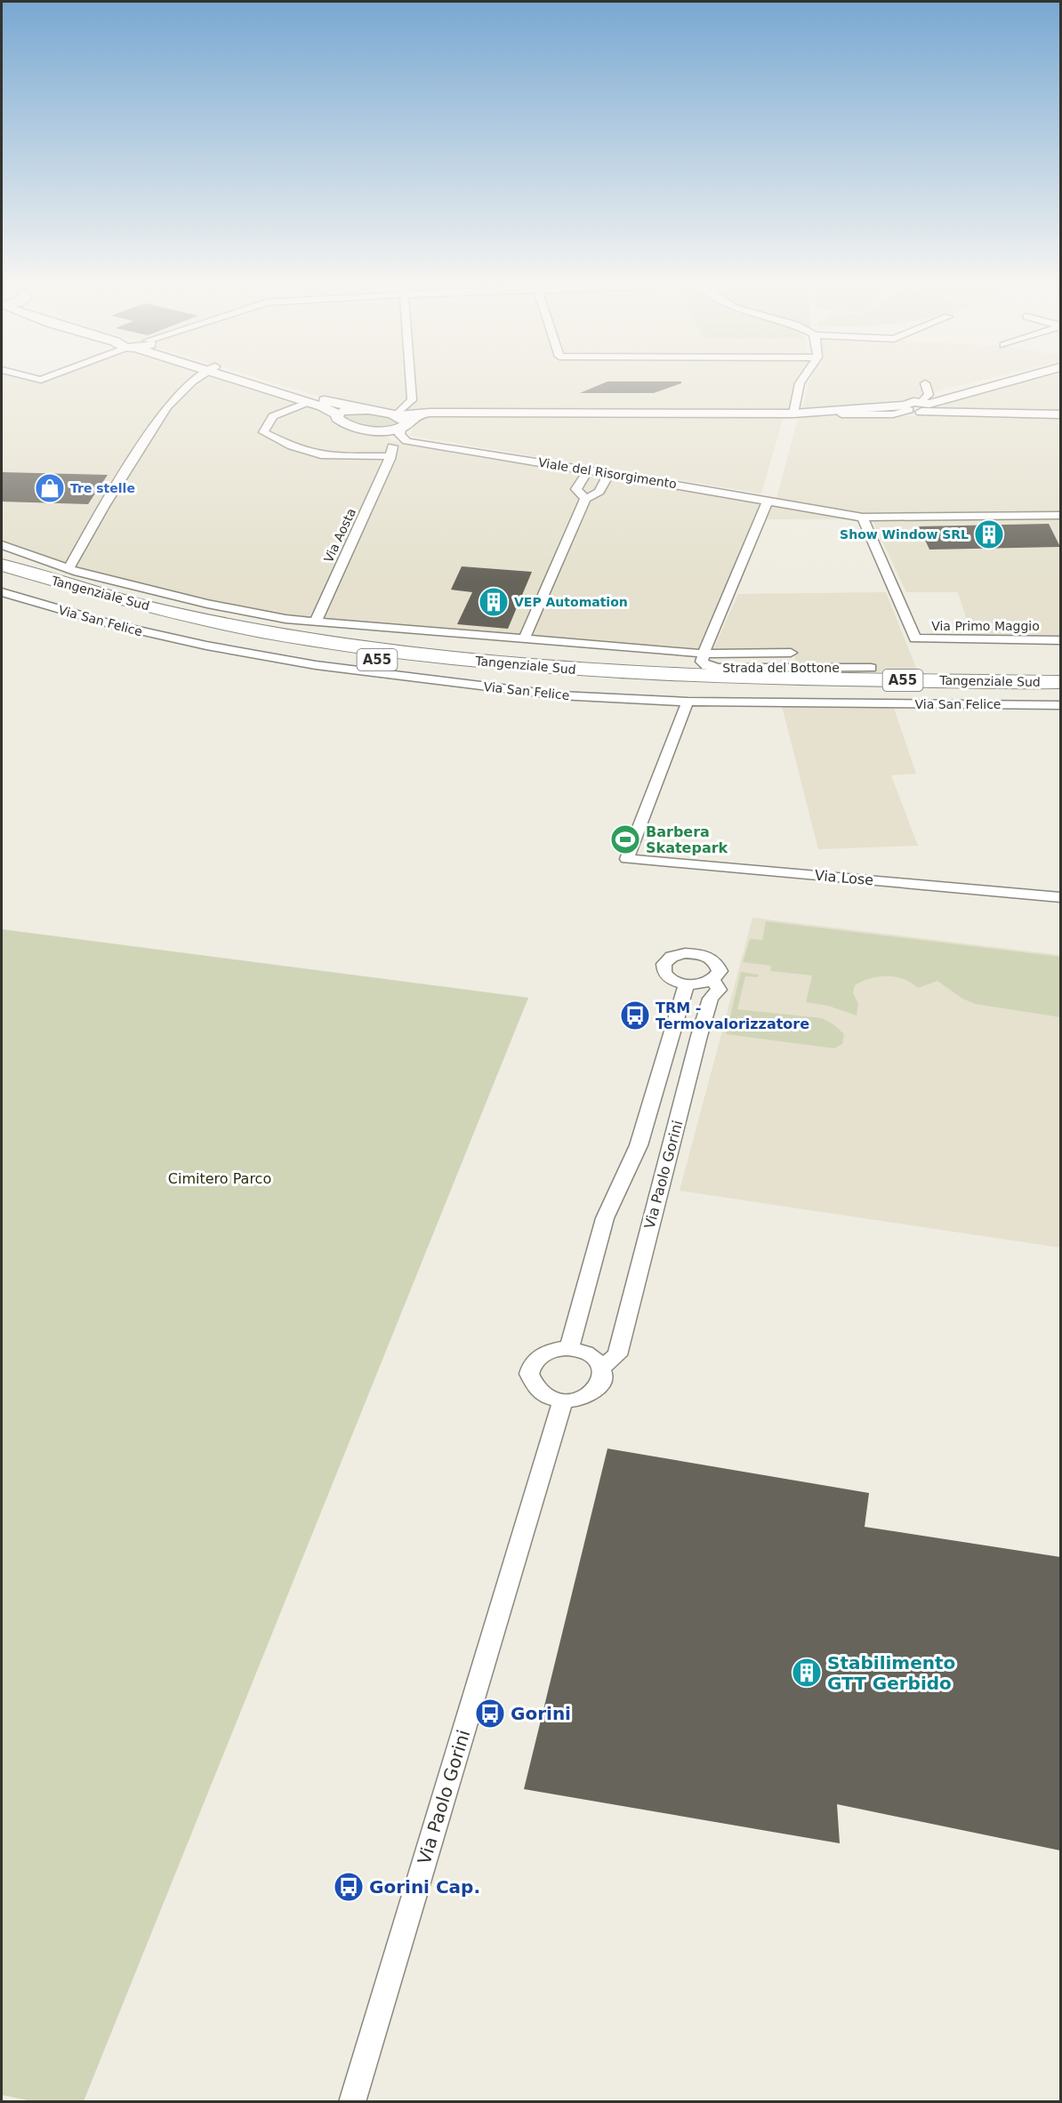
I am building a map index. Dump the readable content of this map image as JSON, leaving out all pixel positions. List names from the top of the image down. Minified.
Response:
{"streets":{"highway":["Tangenziale Sud","A55"],"street":["Viale del Risorgimento","Via Aosta","Via San Felice","Via Primo Maggio","Strada del Bottone","Via Lose","Via Paolo Gorini"]},"crossings":[["Viale del Risorgimento","Via Aosta"],["Viale del Risorgimento","Strada del Bottone"],["Via San Felice","Via Lose"]],"parks":["Cimitero Parco"],"places":{"shop":["Tre stelle"],"building":["Show Window SRL","VEP Automation","Stabilimento GTT Gerbido"],"sports":["Barbera Skatepark"],"bus stop":["TRM - Termovalorizzatore","Gorini","Gorini Cap."]}}
